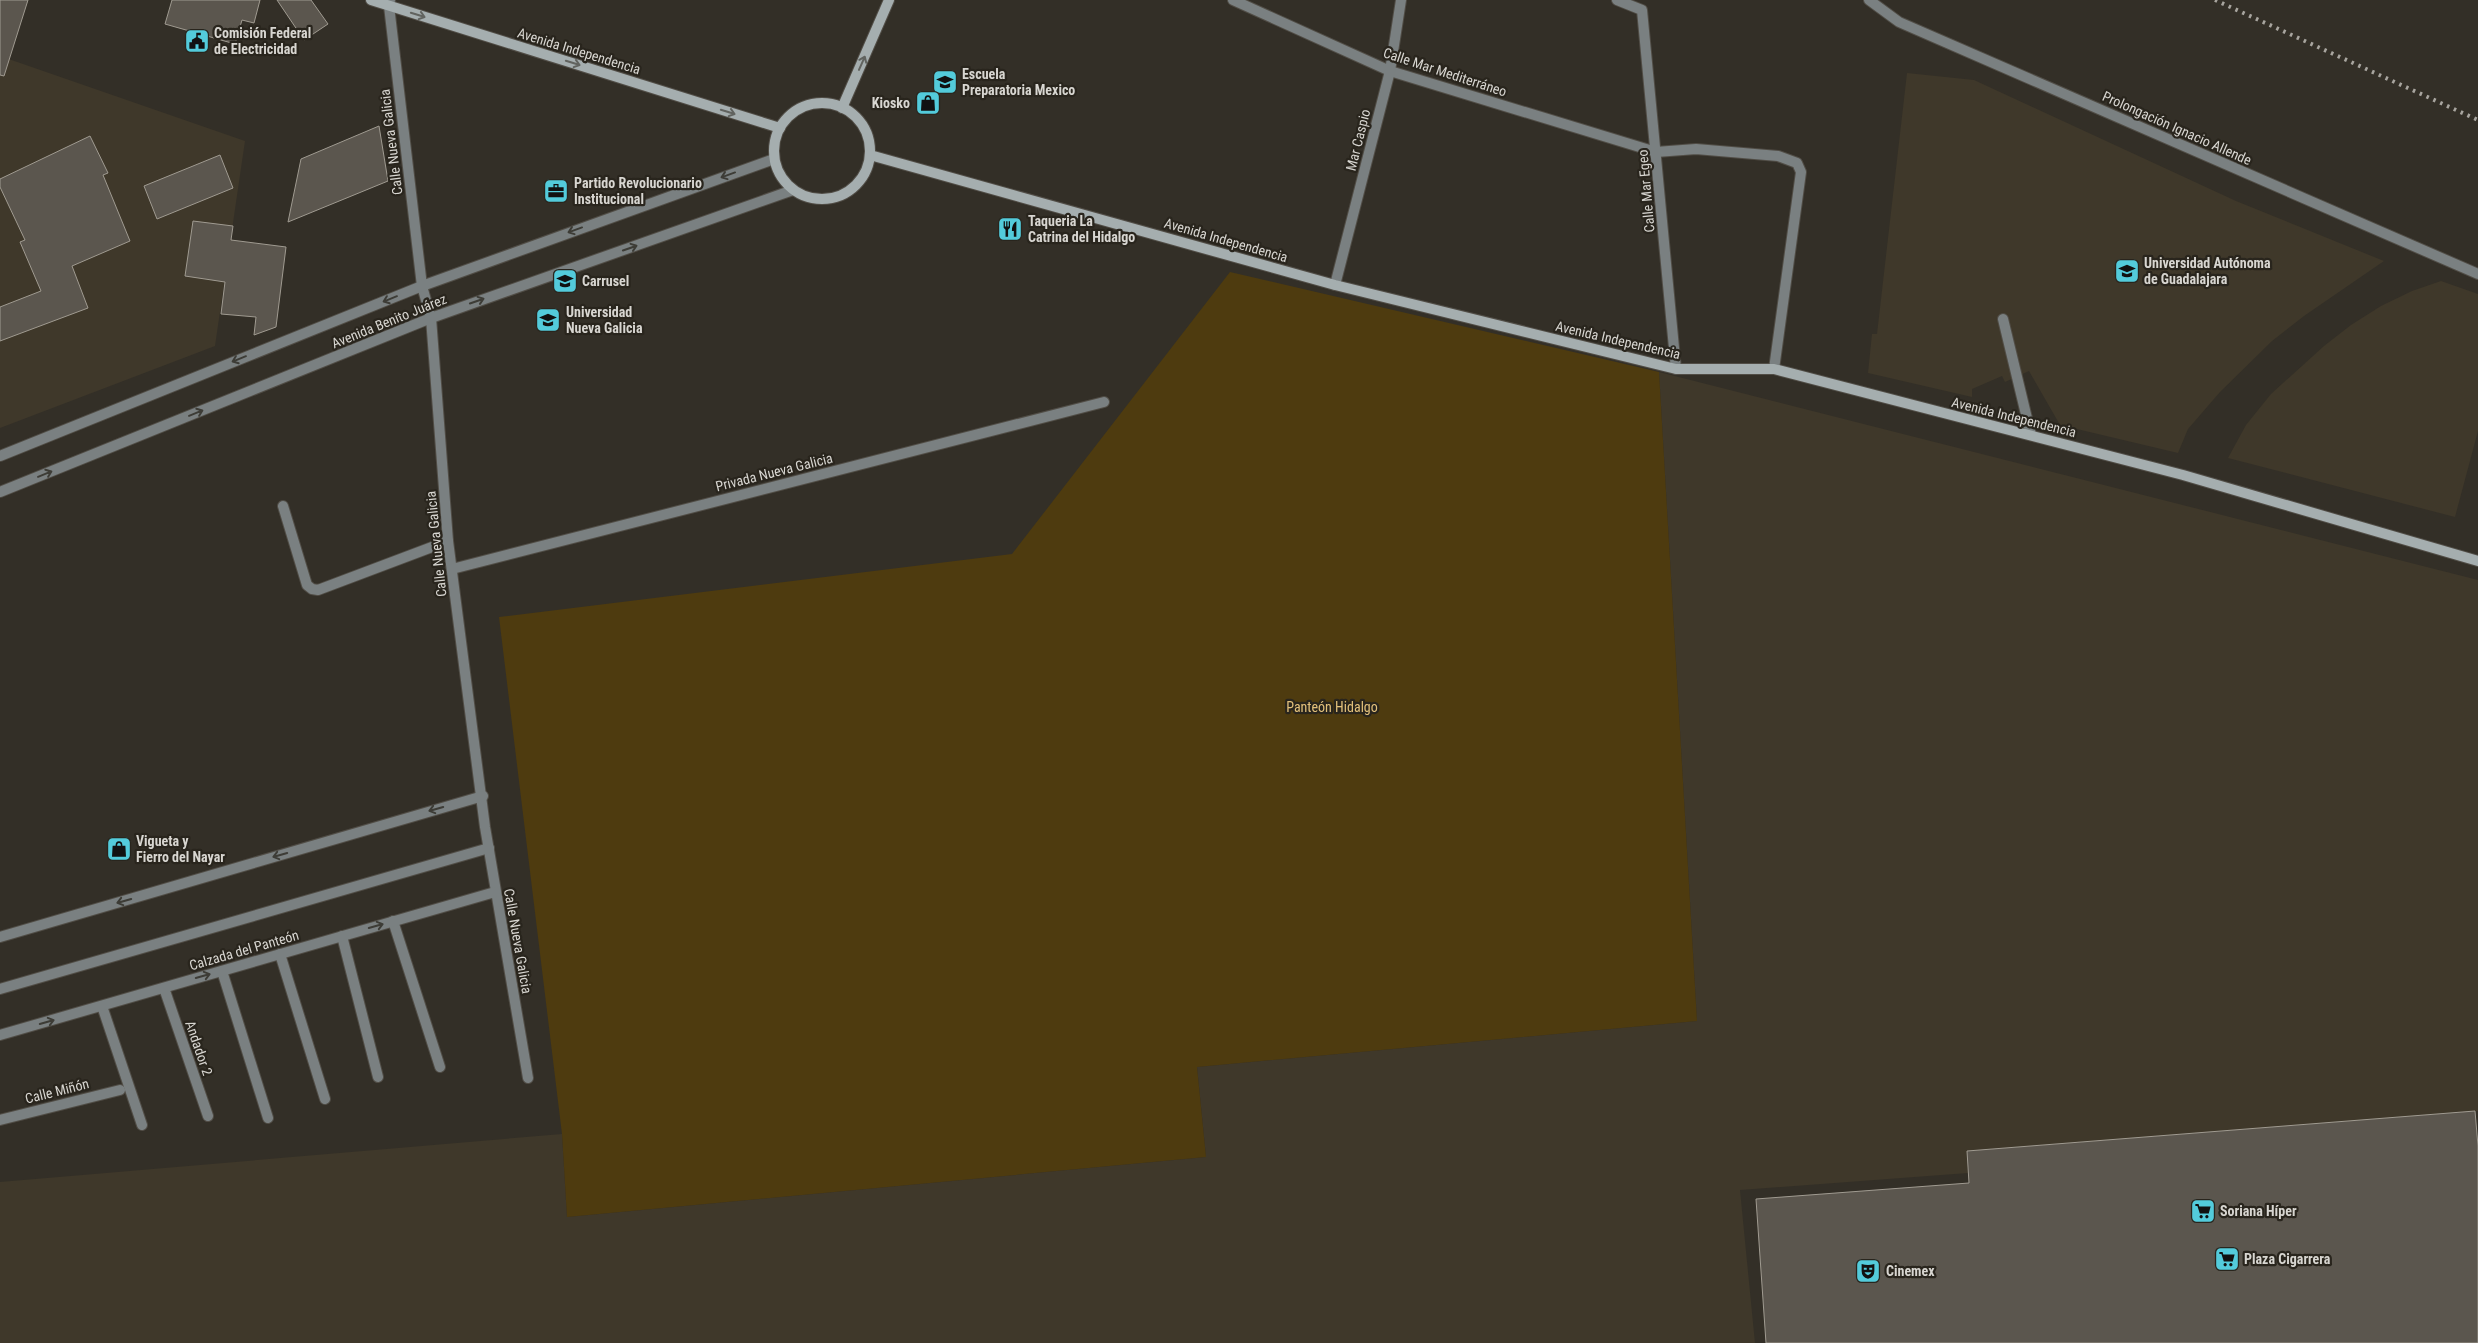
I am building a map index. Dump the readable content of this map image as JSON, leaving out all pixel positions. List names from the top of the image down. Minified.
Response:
{"streets":{"main road":["Avenida Independencia"],"street":["Calle Mar Mediterráneo","Prolongación Ignacio Allende","Mar Caspio","Calle Nueva Galicia","Calle Mar Egeo","Avenida Benito Juárez","Privada Nueva Galicia","Calzada del Panteón","Andador 2","Calle Miñón"]},"crossings":[["Avenida Independencia","Mar Caspio"],["Avenida Independencia","Calle Nueva Galicia"],["Avenida Independencia","Calle Mar Egeo"],["Avenida Independencia","Avenida Benito Juárez"],["Calle Mar Mediterráneo","Mar Caspio"],["Calle Mar Mediterráneo","Calle Mar Egeo"],["Calle Nueva Galicia","Avenida Benito Juárez"],["Calle Nueva Galicia","Privada Nueva Galicia"],["Calle Nueva Galicia","Calzada del Panteón"],["Calzada del Panteón","Andador 2"]],"parks":["Panteón Hidalgo"],"places":{"public building":["Comisión Federal de Electricidad"],"school or university":["Escuela Preparatoria Mexico","Universidad Autónoma de Guadalajara","Carrusel","Universidad Nueva Galicia"],"shop":["Kiosko","Vigueta y Fierro del Nayar"],"office":["Partido Revolucionario Institucional"],"restaurant":["Taqueria La Catrina del Hidalgo"],"supermarket":["Soriana Híper","Plaza Cigarrera"],"theatre":["Cinemex"]}}
